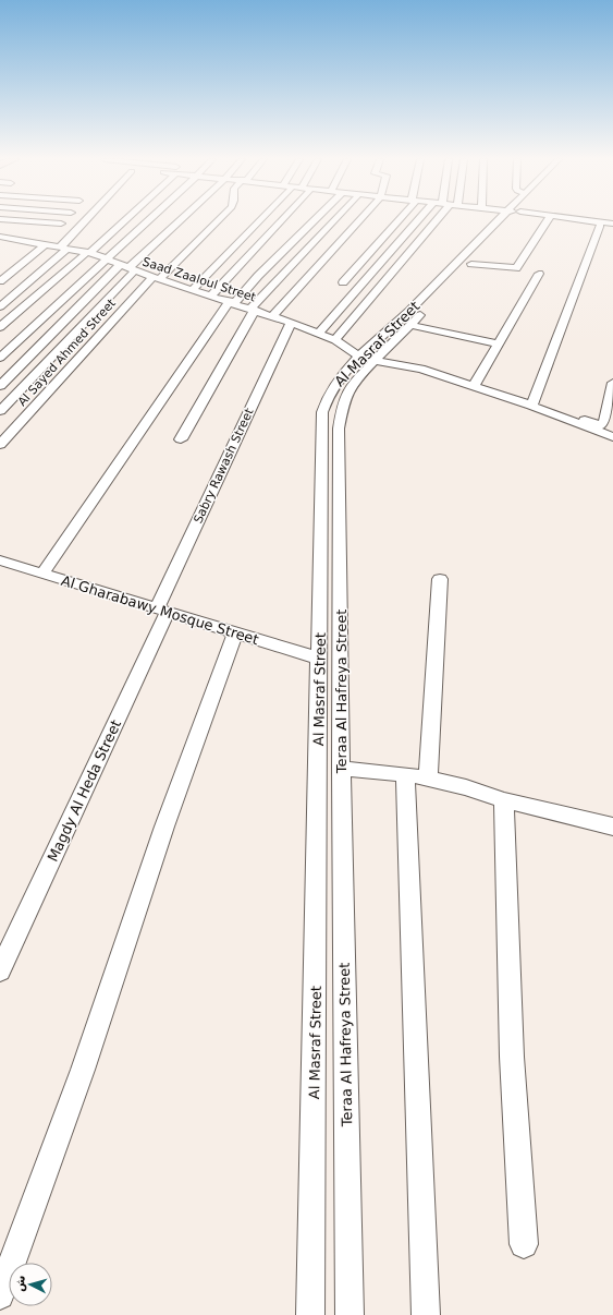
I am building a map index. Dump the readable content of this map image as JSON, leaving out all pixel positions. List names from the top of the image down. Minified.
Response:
{"streets":{"street":["Saad Zaaloul Street","Al Masraf Street","Al Sayed Ahmed Street","Sabry Rawash Street","Al Gharabawy Mosque Street","Teraa Al Hafreya Street","Magdy Al Heda Street"]},"crossings":[["Saad Zaaloul Street","Al Masraf Street"],["Saad Zaaloul Street","Al Sayed Ahmed Street"],["Saad Zaaloul Street","Sabry Rawash Street"],["Saad Zaaloul Street","Teraa Al Hafreya Street"],["Al Masraf Street","Al Gharabawy Mosque Street"],["Al Masraf Street","Teraa Al Hafreya Street"],["Sabry Rawash Street","Al Gharabawy Mosque Street"],["Sabry Rawash Street","Magdy Al Heda Street"],["Al Gharabawy Mosque Street","Magdy Al Heda Street"]],"north":"left"}
